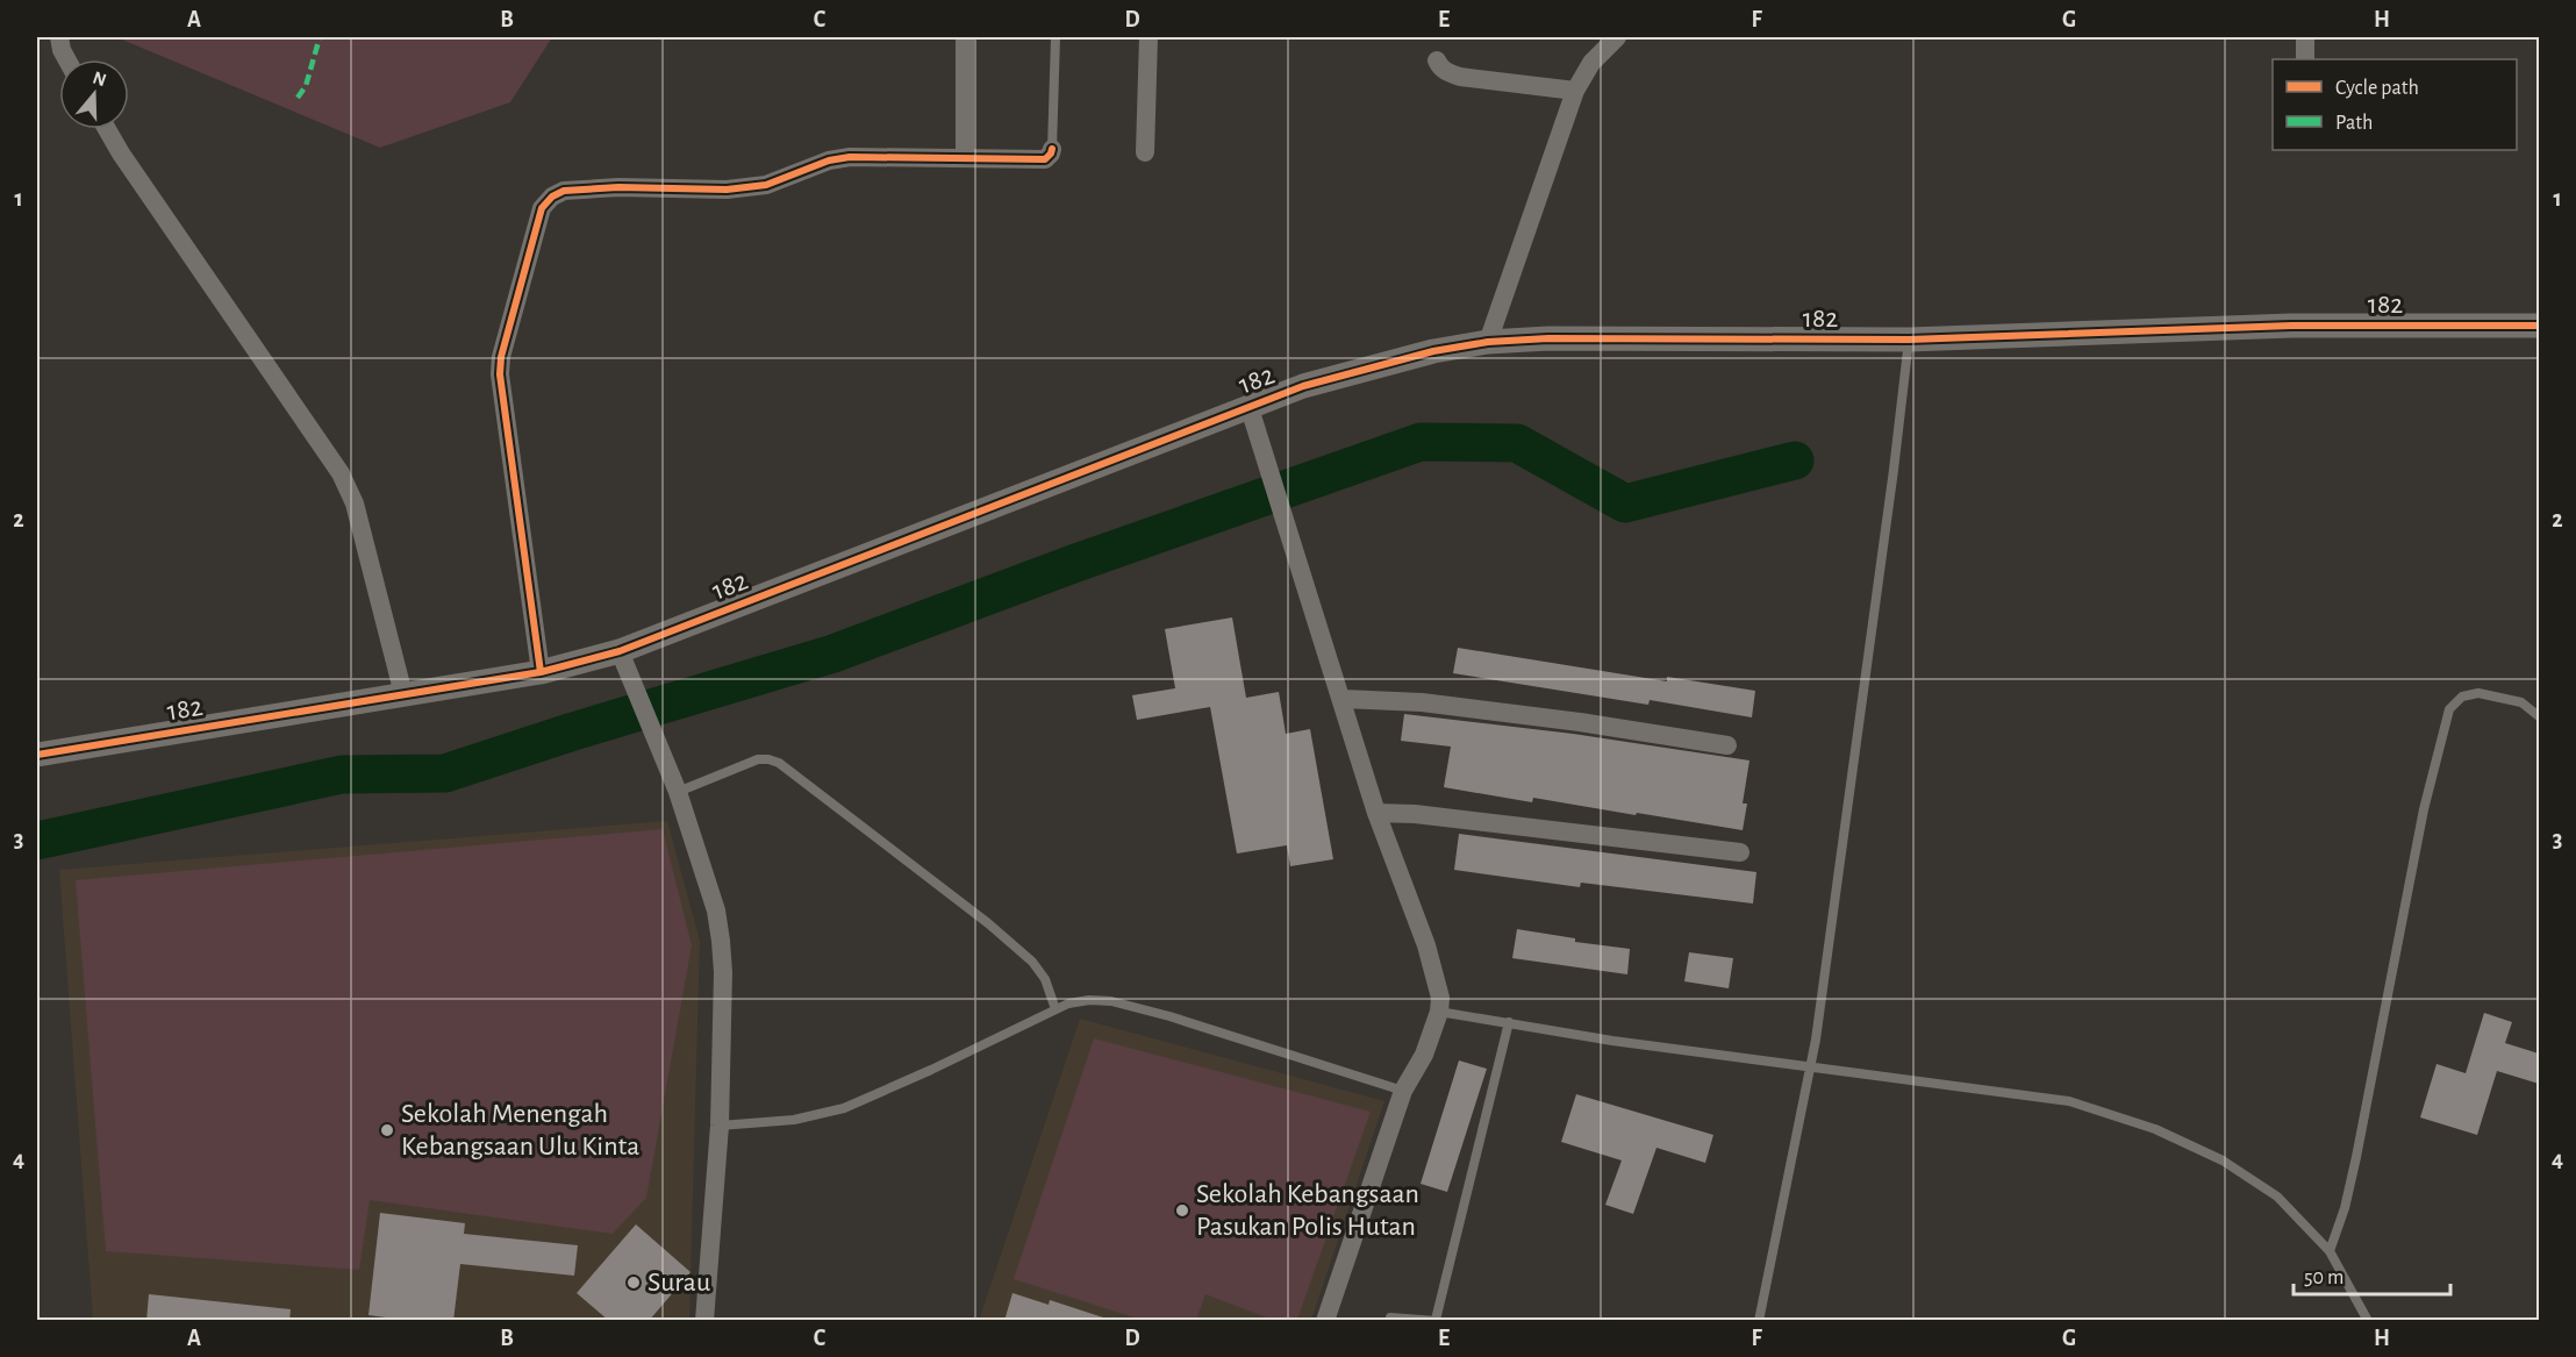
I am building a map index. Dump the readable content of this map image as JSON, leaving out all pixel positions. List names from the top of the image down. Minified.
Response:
{"streets":{"street":["182"]},"places":["Sekolah Menengah Kebangsaan Ulu Kinta","Sekolah Kebangsaan Pasukan Polis Hutan","Surau"],"legend":["Cycle path","Path"],"scale_bar":"50 m","north":"top","grid":{"columns":["A","B","C","D","E","F","G","H"],"rows":["1","2","3","4"]}}
